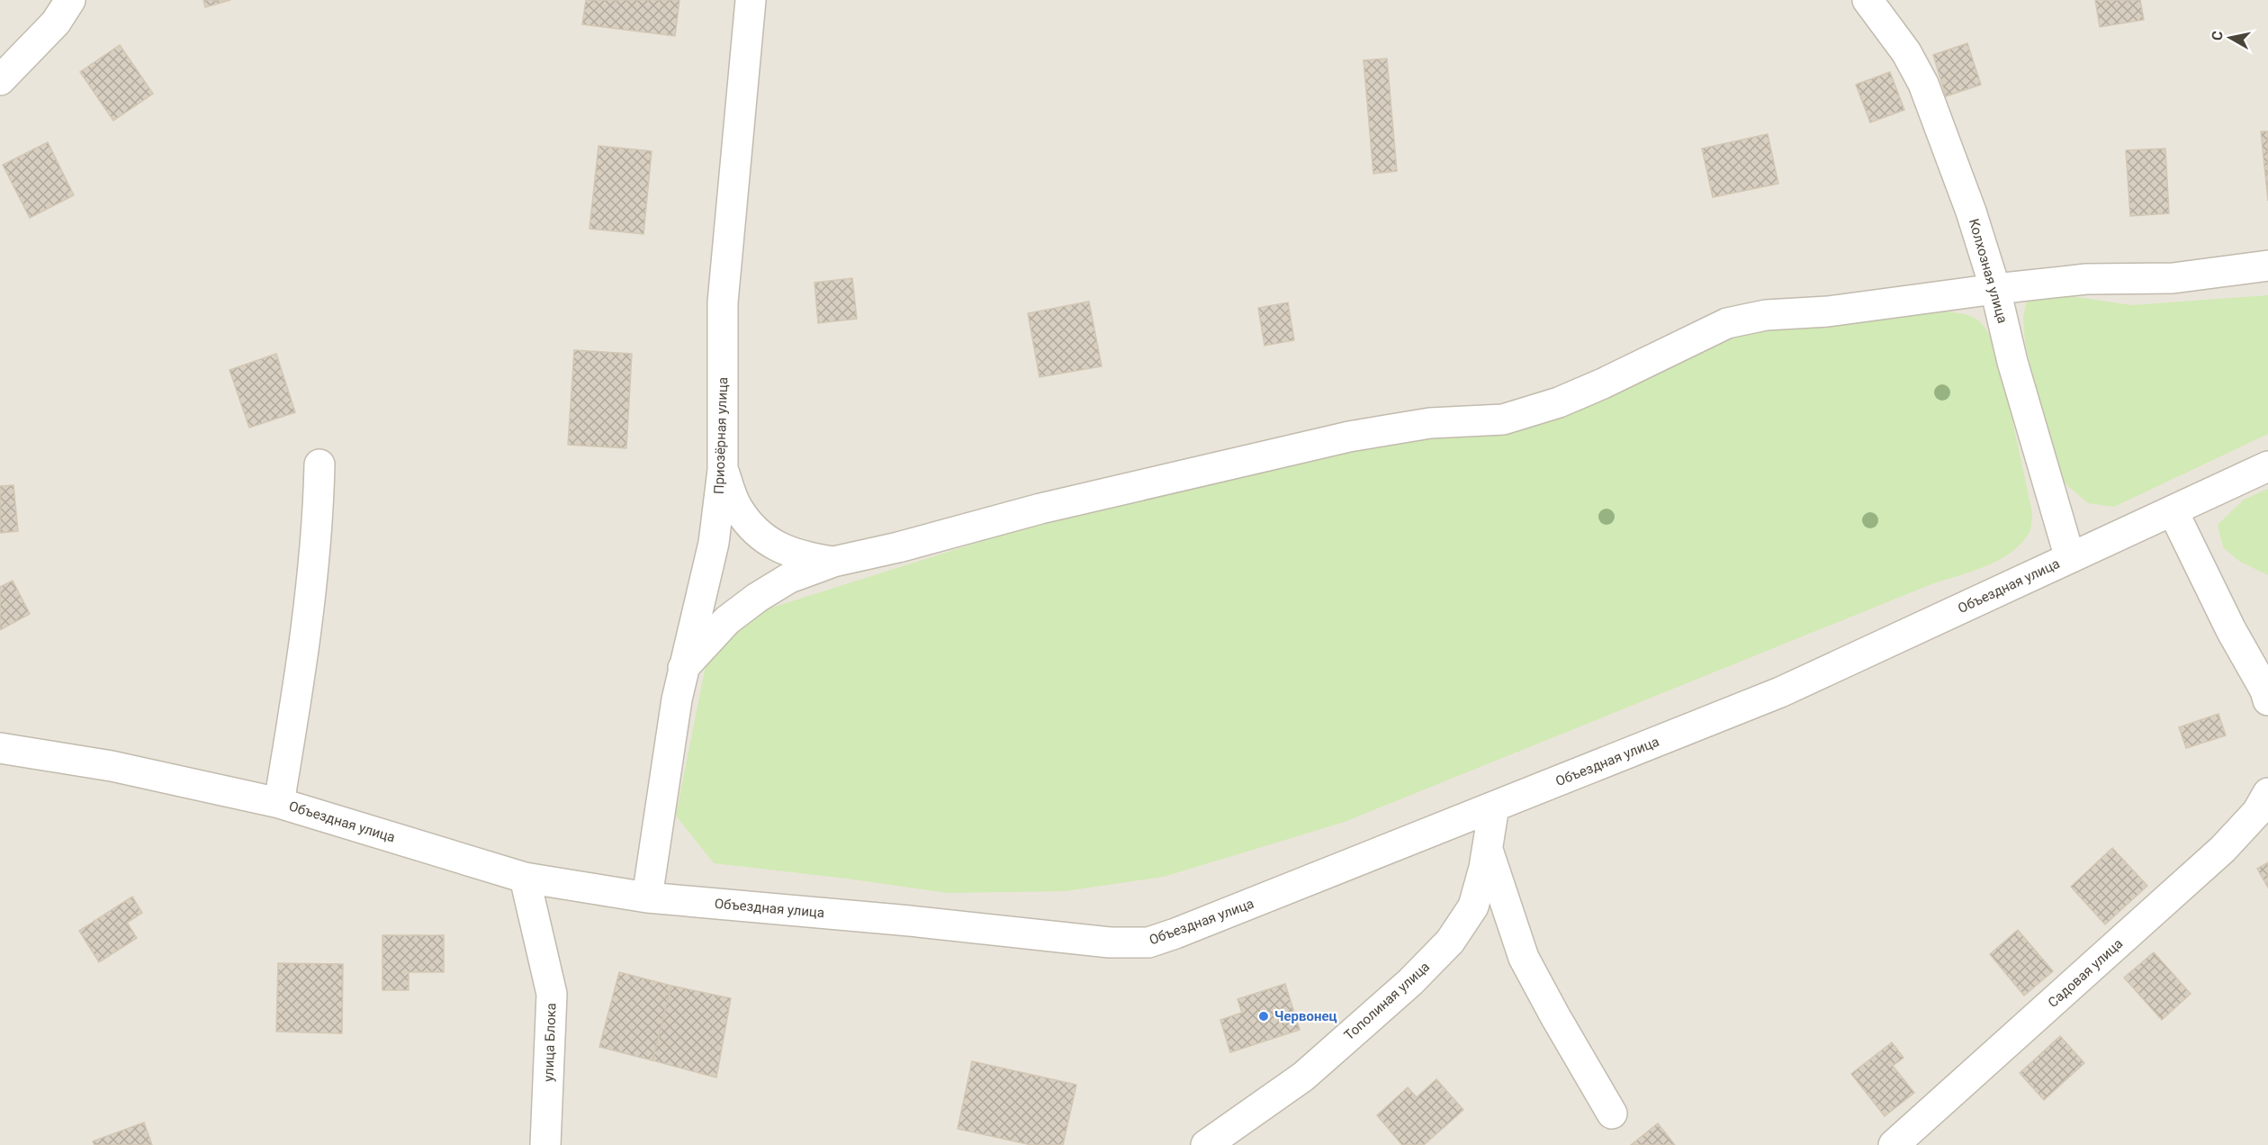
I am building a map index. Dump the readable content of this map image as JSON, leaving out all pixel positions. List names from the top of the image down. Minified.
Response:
{"streets":{"street":["Колхозная улица","Приозёрная улица","Объездная улица","Садовая улица","Тополиная улица","улица Блока"]},"crossings":[["Колхозная улица","Объездная улица"],["Приозёрная улица","Объездная улица"],["Объездная улица","Тополиная улица"],["Объездная улица","улица Блока"]],"places":["Червонец"],"north":"left"}
